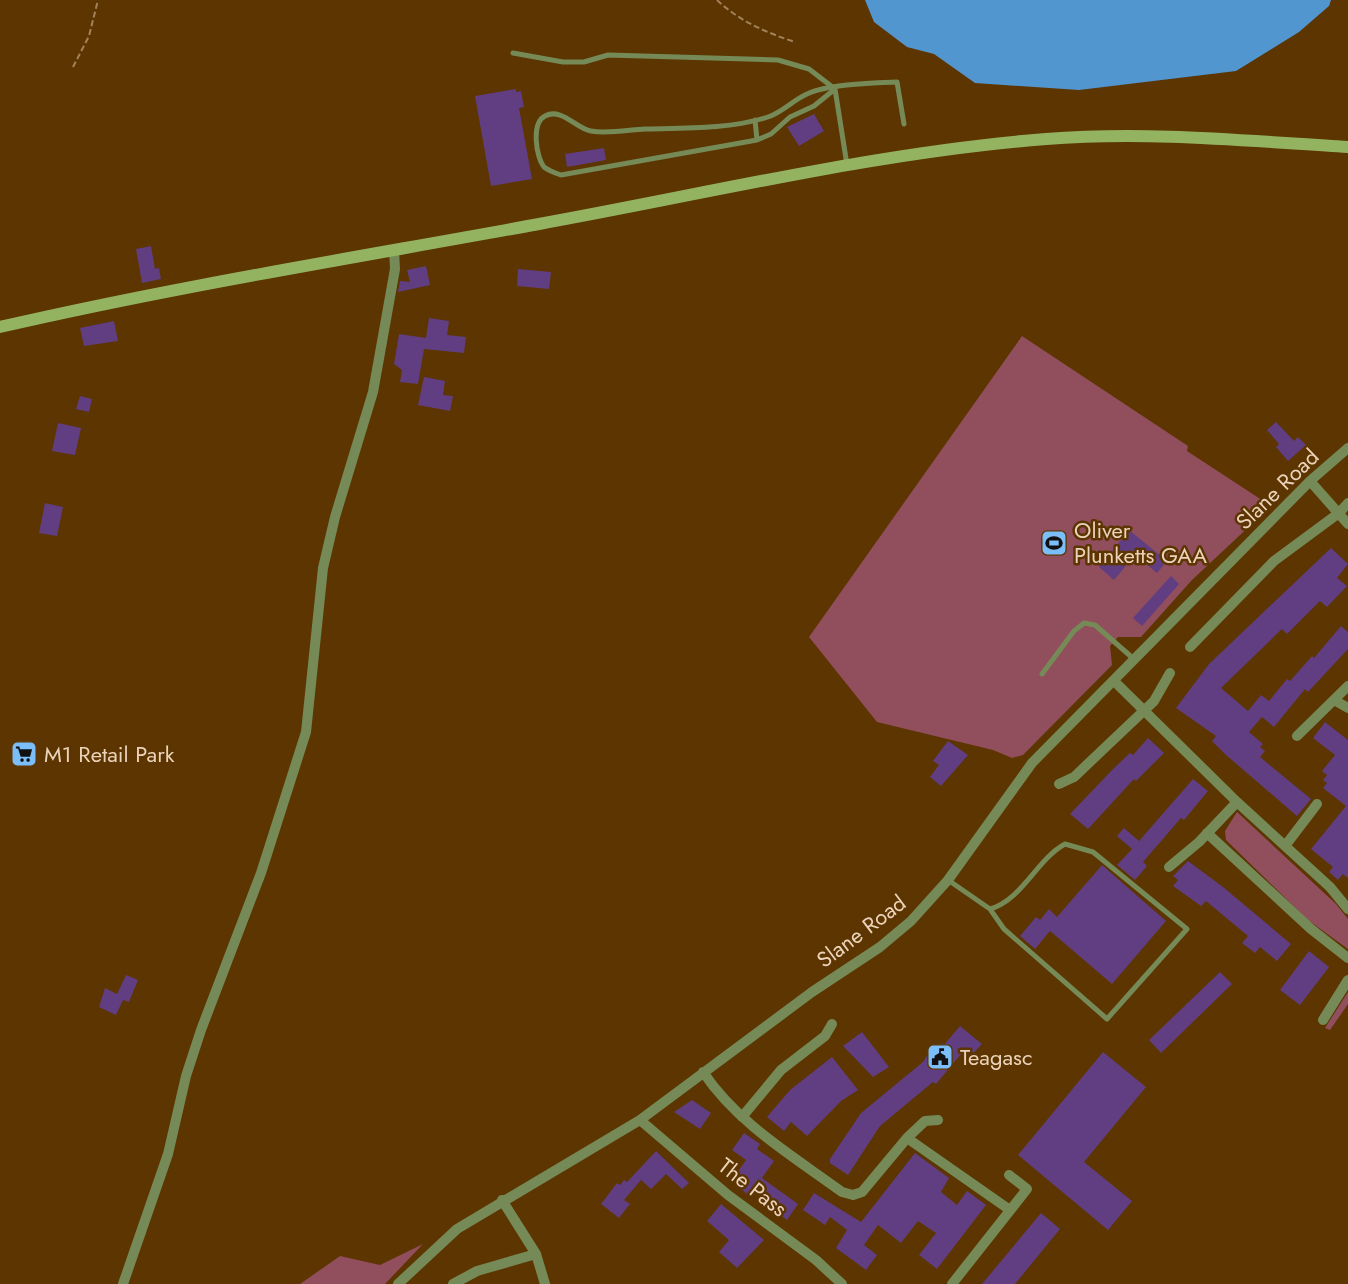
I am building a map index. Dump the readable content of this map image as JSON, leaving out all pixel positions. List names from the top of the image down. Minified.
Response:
{"streets":{"street":["Slane Road","The Pass"]},"crossings":[["Slane Road","The Pass"]],"places":{"sports":["Oliver Plunketts GAA"],"supermarket":["M1 Retail Park"],"public building":["Teagasc"]}}
